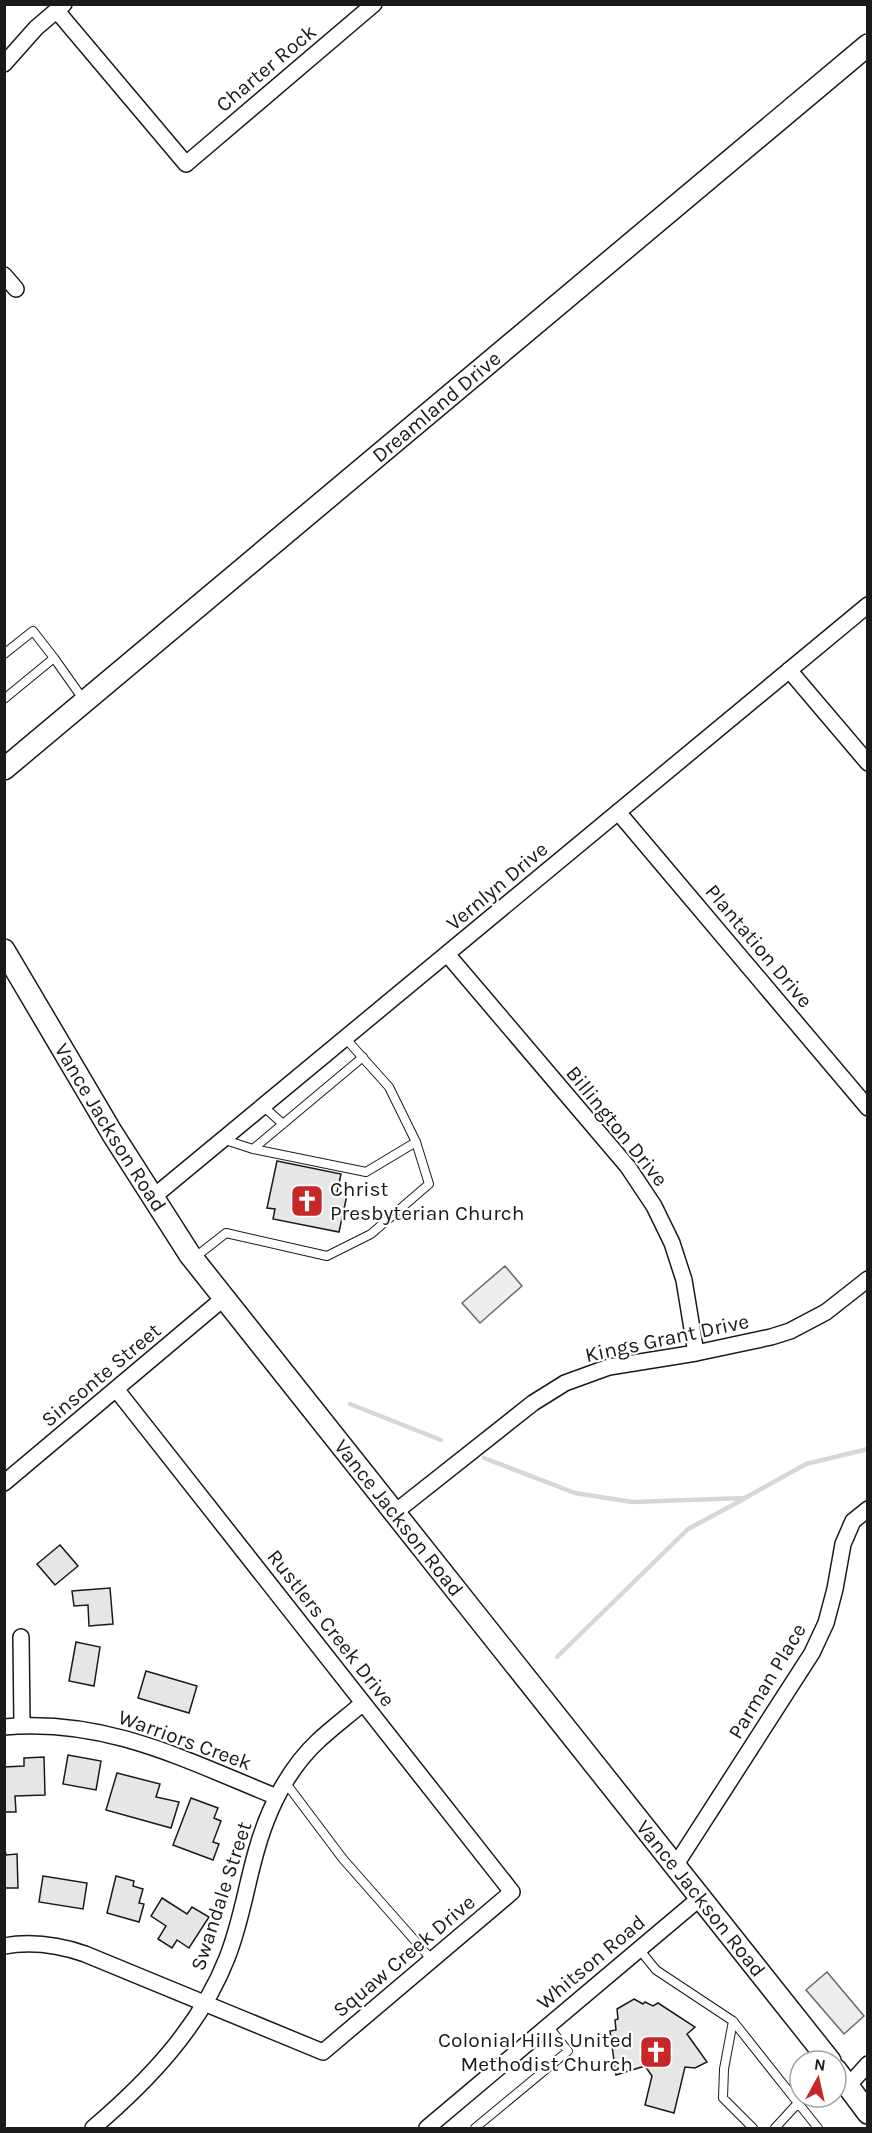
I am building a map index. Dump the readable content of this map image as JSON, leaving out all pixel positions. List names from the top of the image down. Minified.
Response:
{"streets":{"main road":["Dreamland Drive","Vance Jackson Road"],"street":["Charter Rock","Vernlyn Drive","Plantation Drive","Billington Drive","Kings Grant Drive","Sinsonte Street","Rustlers Creek Drive","Parman Place","Warriors Creek","Swandale Street","Squaw Creek Drive","Whitson Road"]},"crossings":[["Vernlyn Drive","Plantation Drive"],["Vernlyn Drive","Billington Drive"],["Vernlyn Drive","Vance Jackson Road"],["Billington Drive","Kings Grant Drive"],["Vance Jackson Road","Kings Grant Drive"],["Vance Jackson Road","Sinsonte Street"],["Vance Jackson Road","Parman Place"],["Vance Jackson Road","Whitson Road"],["Sinsonte Street","Rustlers Creek Drive"],["Rustlers Creek Drive","Swandale Street"],["Rustlers Creek Drive","Squaw Creek Drive"],["Warriors Creek","Swandale Street"],["Swandale Street","Squaw Creek Drive"]],"places":{"church":["Christ Presbyterian Church","Colonial Hills United Methodist Church"]},"north":"top"}
